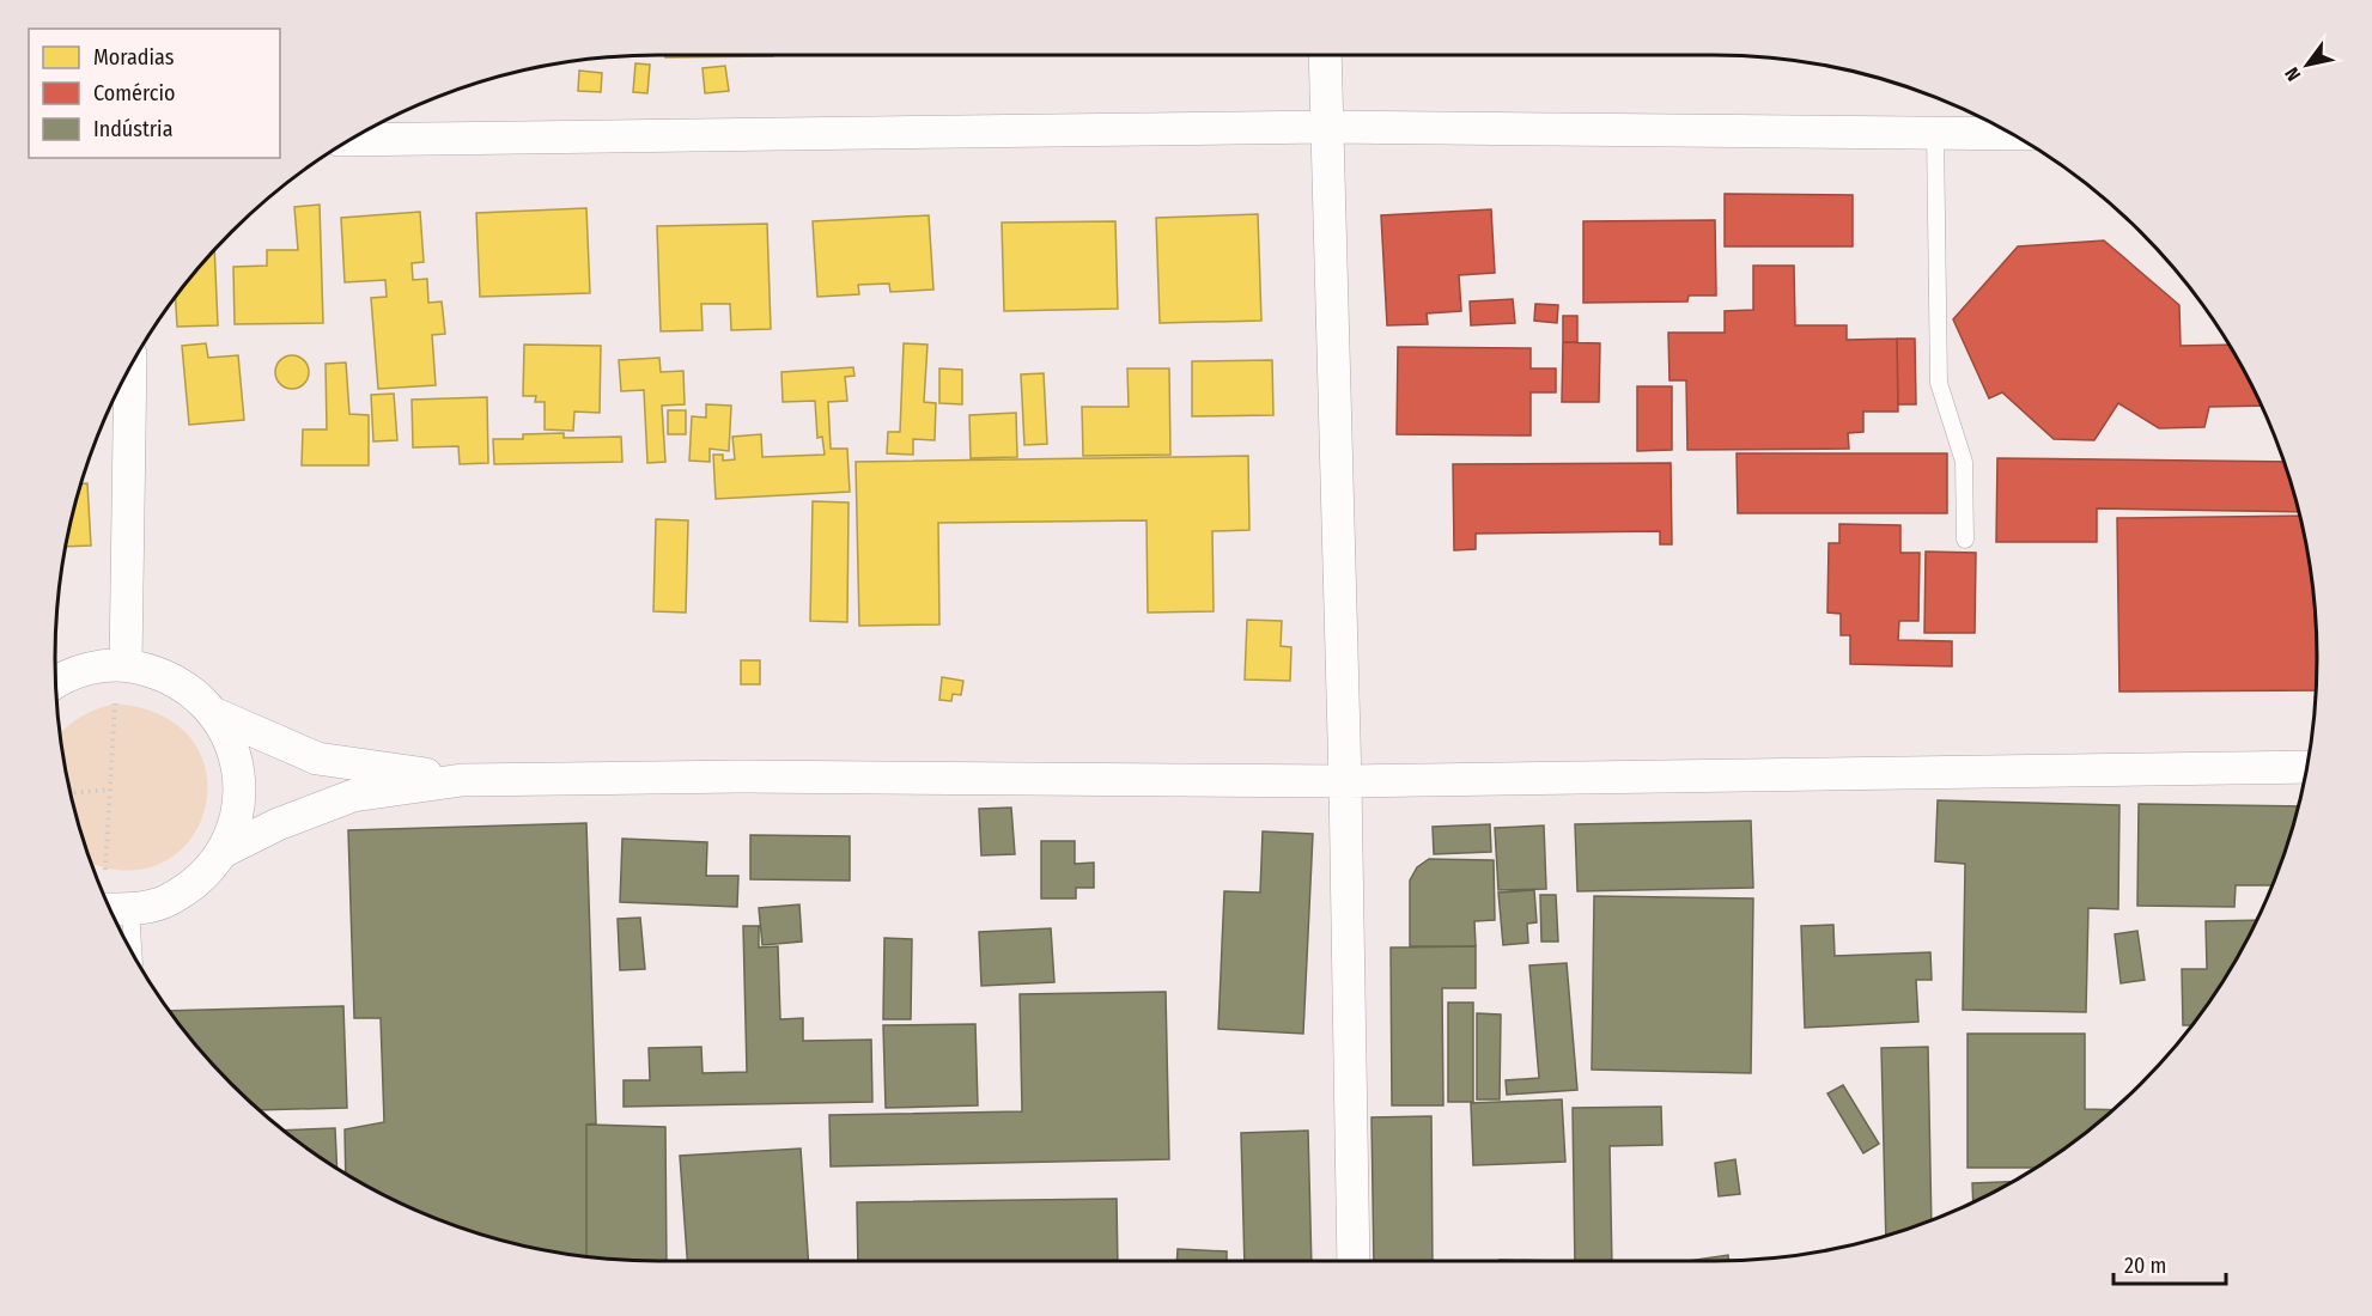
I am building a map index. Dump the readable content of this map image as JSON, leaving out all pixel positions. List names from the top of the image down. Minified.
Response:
{"legend":["Moradias","Comércio","Indústria"],"scale_bar":"20 m","north":"bottom left"}
